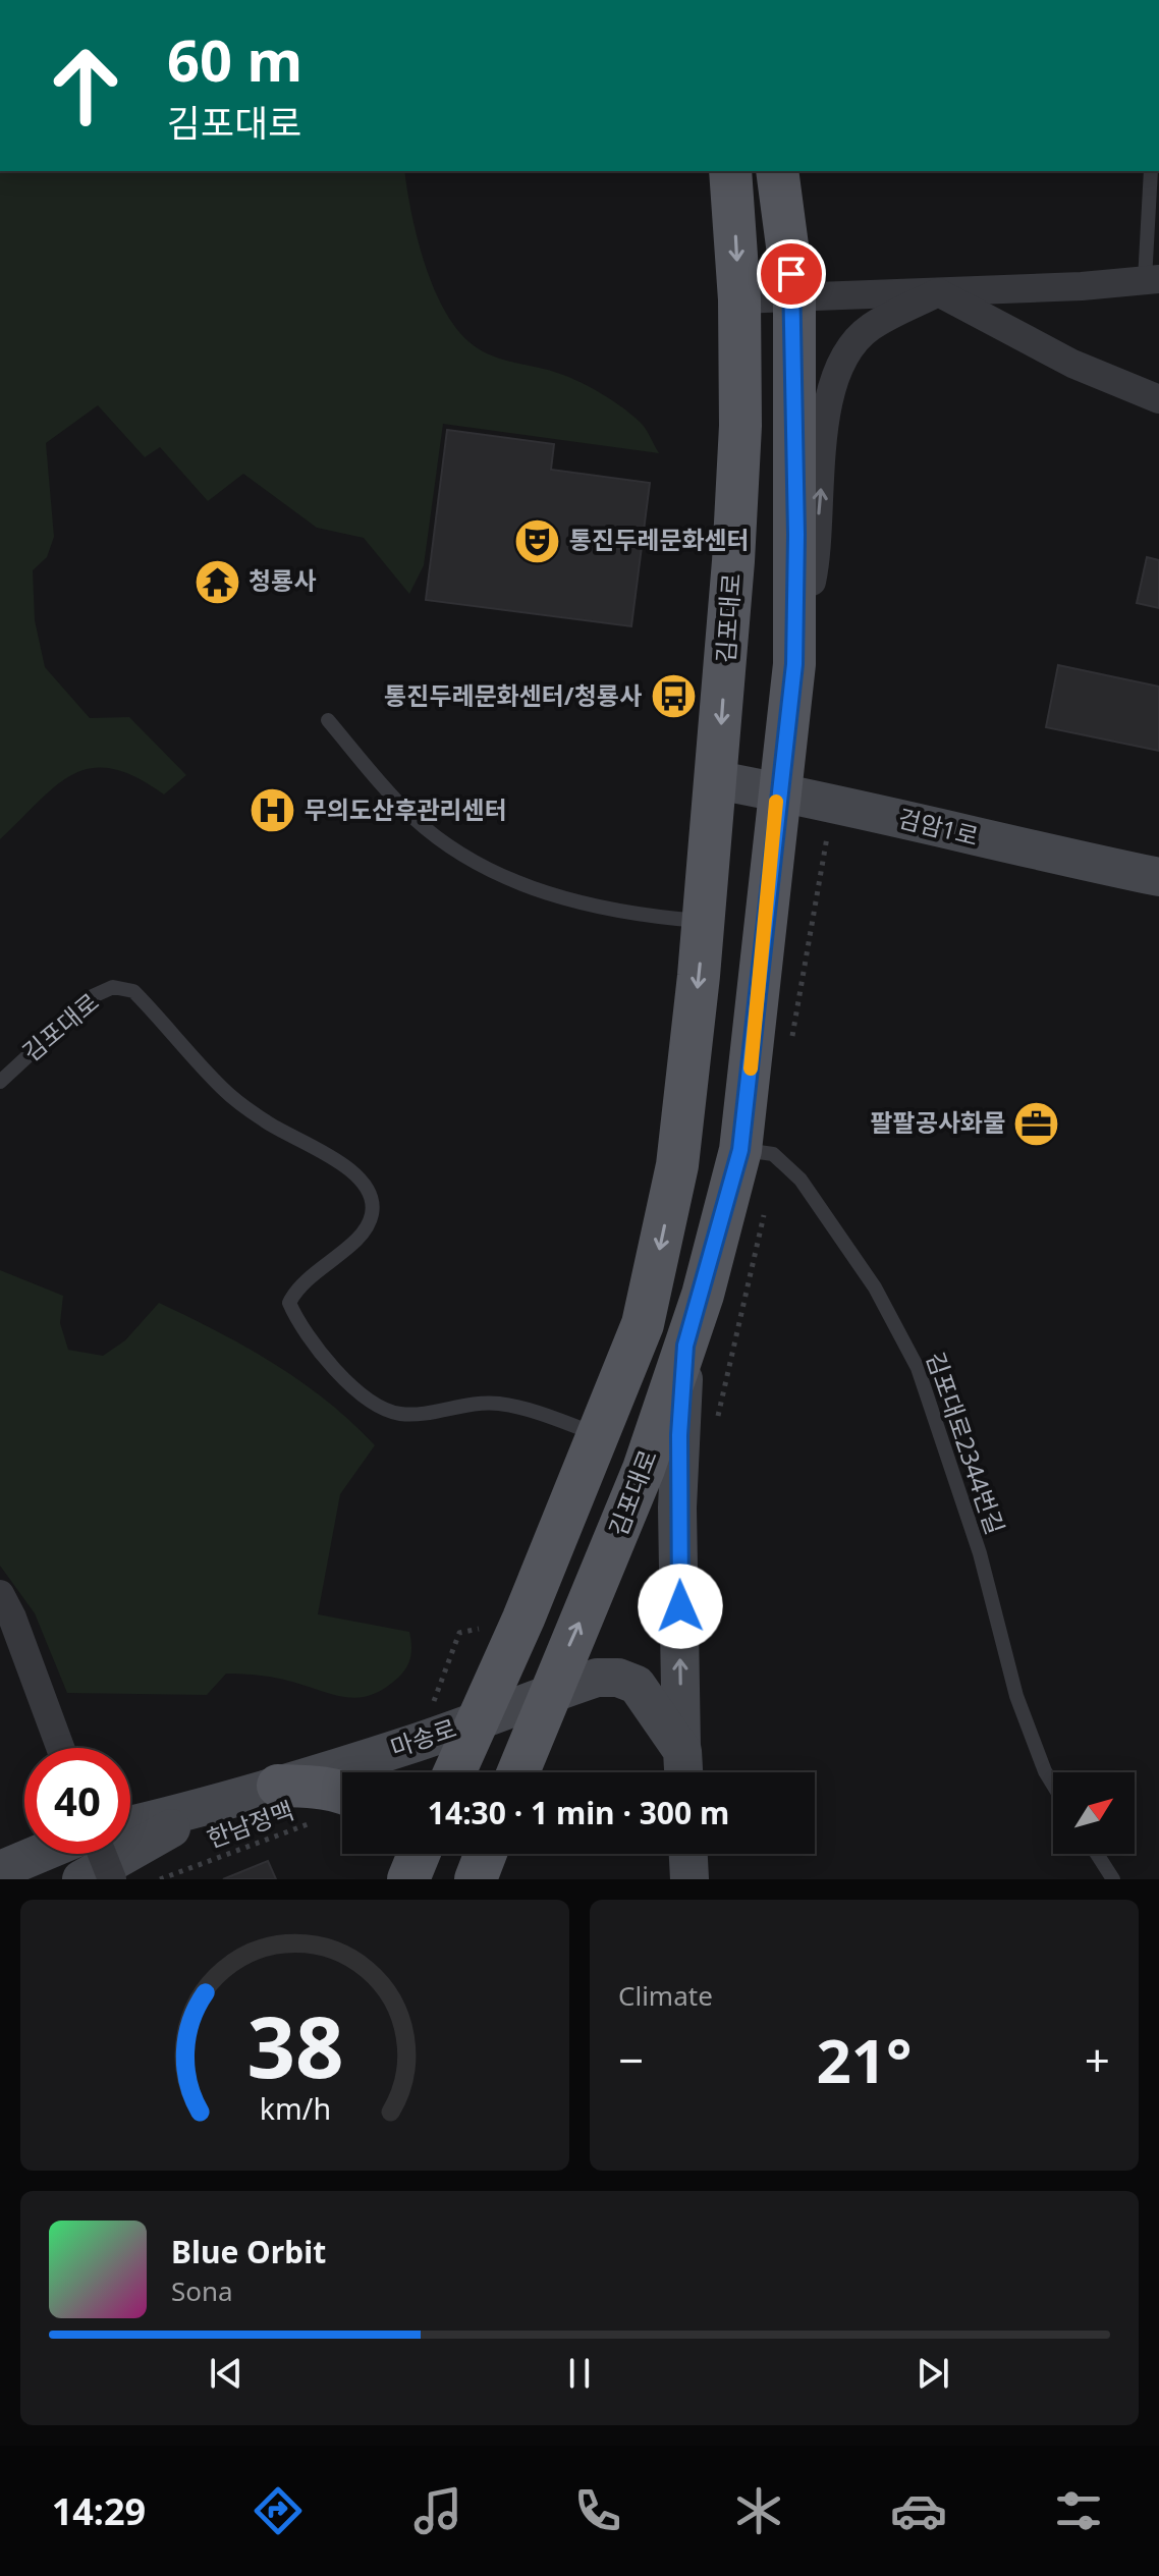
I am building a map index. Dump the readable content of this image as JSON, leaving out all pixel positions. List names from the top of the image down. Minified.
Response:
{"streets":{"main road":["김포대로"],"street":["검암1로","마송로"],"lane":["김포대로2344번길"],"path":["한남정맥"]},"crossings":[["김포대로","검암1로"],["김포대로","김포대로2344번길"],["김포대로","마송로"]],"places":{"theatre":["통진두레문화센터"],"temple":["청룡사"],"bus stop":["통진두레문화센터/청룡사"],"hospital":["무의도산후관리센터"],"office":["팔팔공사화물"]},"north":"top right","page":{"turn":["60 m","김포대로"],"limit":"40","trip":"14:30 · 1 min · 300 m","tile":"Climate","heat":["−","21°","+"],"song":["Blue Orbit","Sona"],"tabs":"14:29","gauge":["38","km/h"]}}
